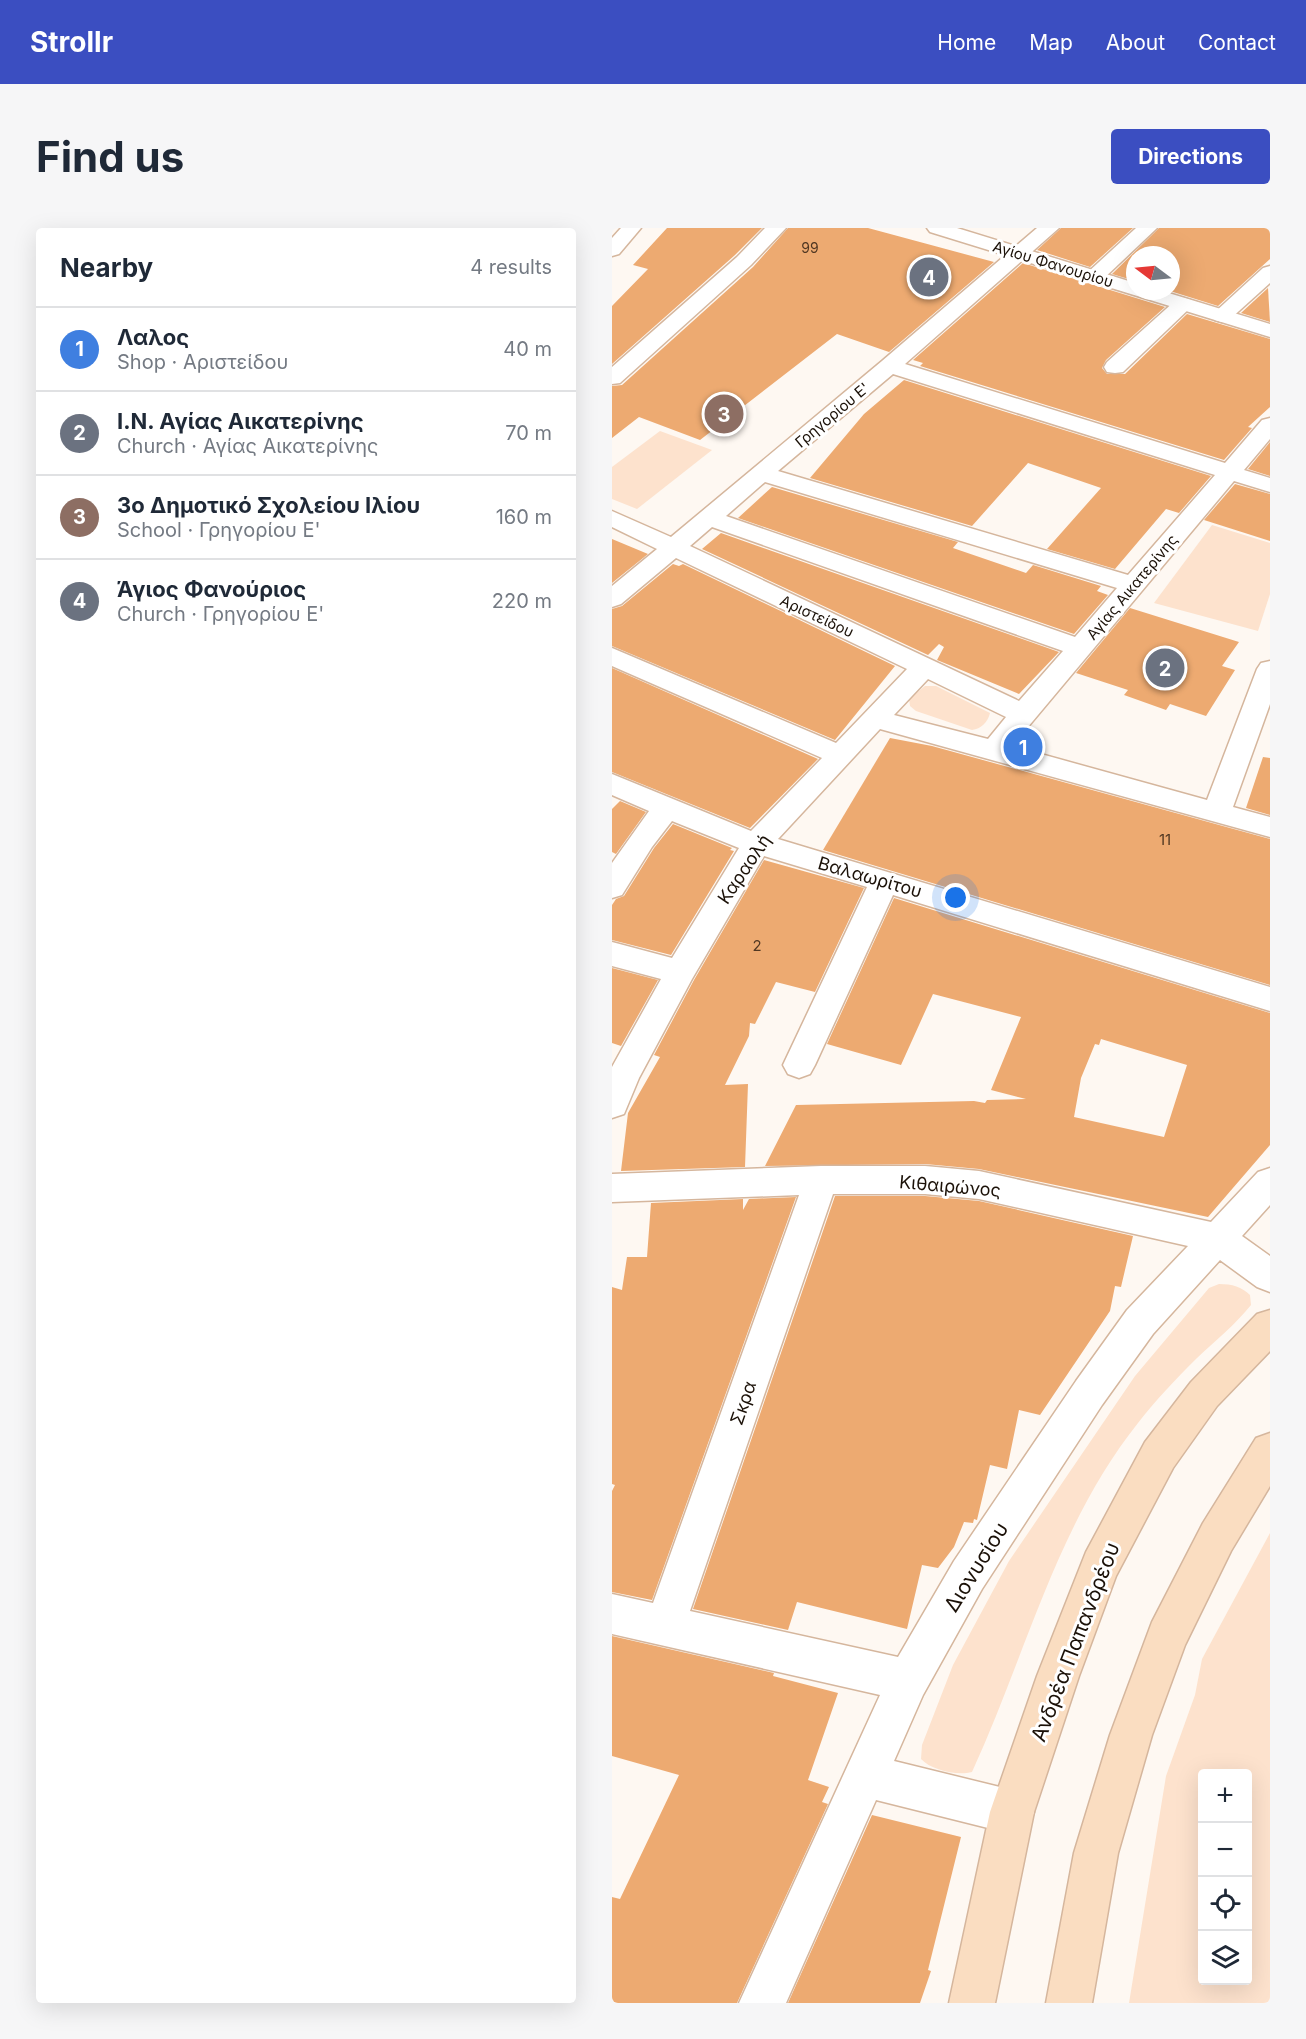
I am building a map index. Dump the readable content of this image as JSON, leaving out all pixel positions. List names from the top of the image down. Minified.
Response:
{"streets":{"main road":["Ανδρέα Παπανδρέου"],"street":["Αγίου Φανουρίου","Γρηγορίου Ε'","Αγίας Αικατερίνης","Αριστείδου","Καραολή","Βαλαωρίτου","Κιθαιρώνος","Σκρα","Διονυσίου"]},"crossings":[["Αγίου Φανουρίου","Γρηγορίου Ε'"],["Γρηγορίου Ε'","Αριστείδου"],["Αγίας Αικατερίνης","Αριστείδου"],["Αριστείδου","Καραολή"],["Καραολή","Βαλαωρίτου"],["Κιθαιρώνος","Σκρα"],["Κιθαιρώνος","Διονυσίου"]],"house_numbers":["99","11","2"],"north":"left","page":{"header":"Strollr","nav":["Home","Map","About","Contact"],"buttons":"Directions","title":"Find us","heading":["Nearby","4 results"],"pins":["4","3","2","1"],"list":[{"mark":"1","name":"Λαλος","note":"Shop · Αριστείδου","value":"40 m"},{"mark":"2","name":"Ι.Ν. Αγίας Αικατερίνης","note":"Church · Αγίας Αικατερίνης","value":"70 m"},{"mark":"3","name":"3ο Δημοτικό Σχολείου Ιλίου","note":"School · Γρηγορίου Ε'","value":"160 m"},{"mark":"4","name":"Άγιος Φανούριος","note":"Church · Γρηγορίου Ε'","value":"220 m"}],"map_buttons":["+","−"]}}
